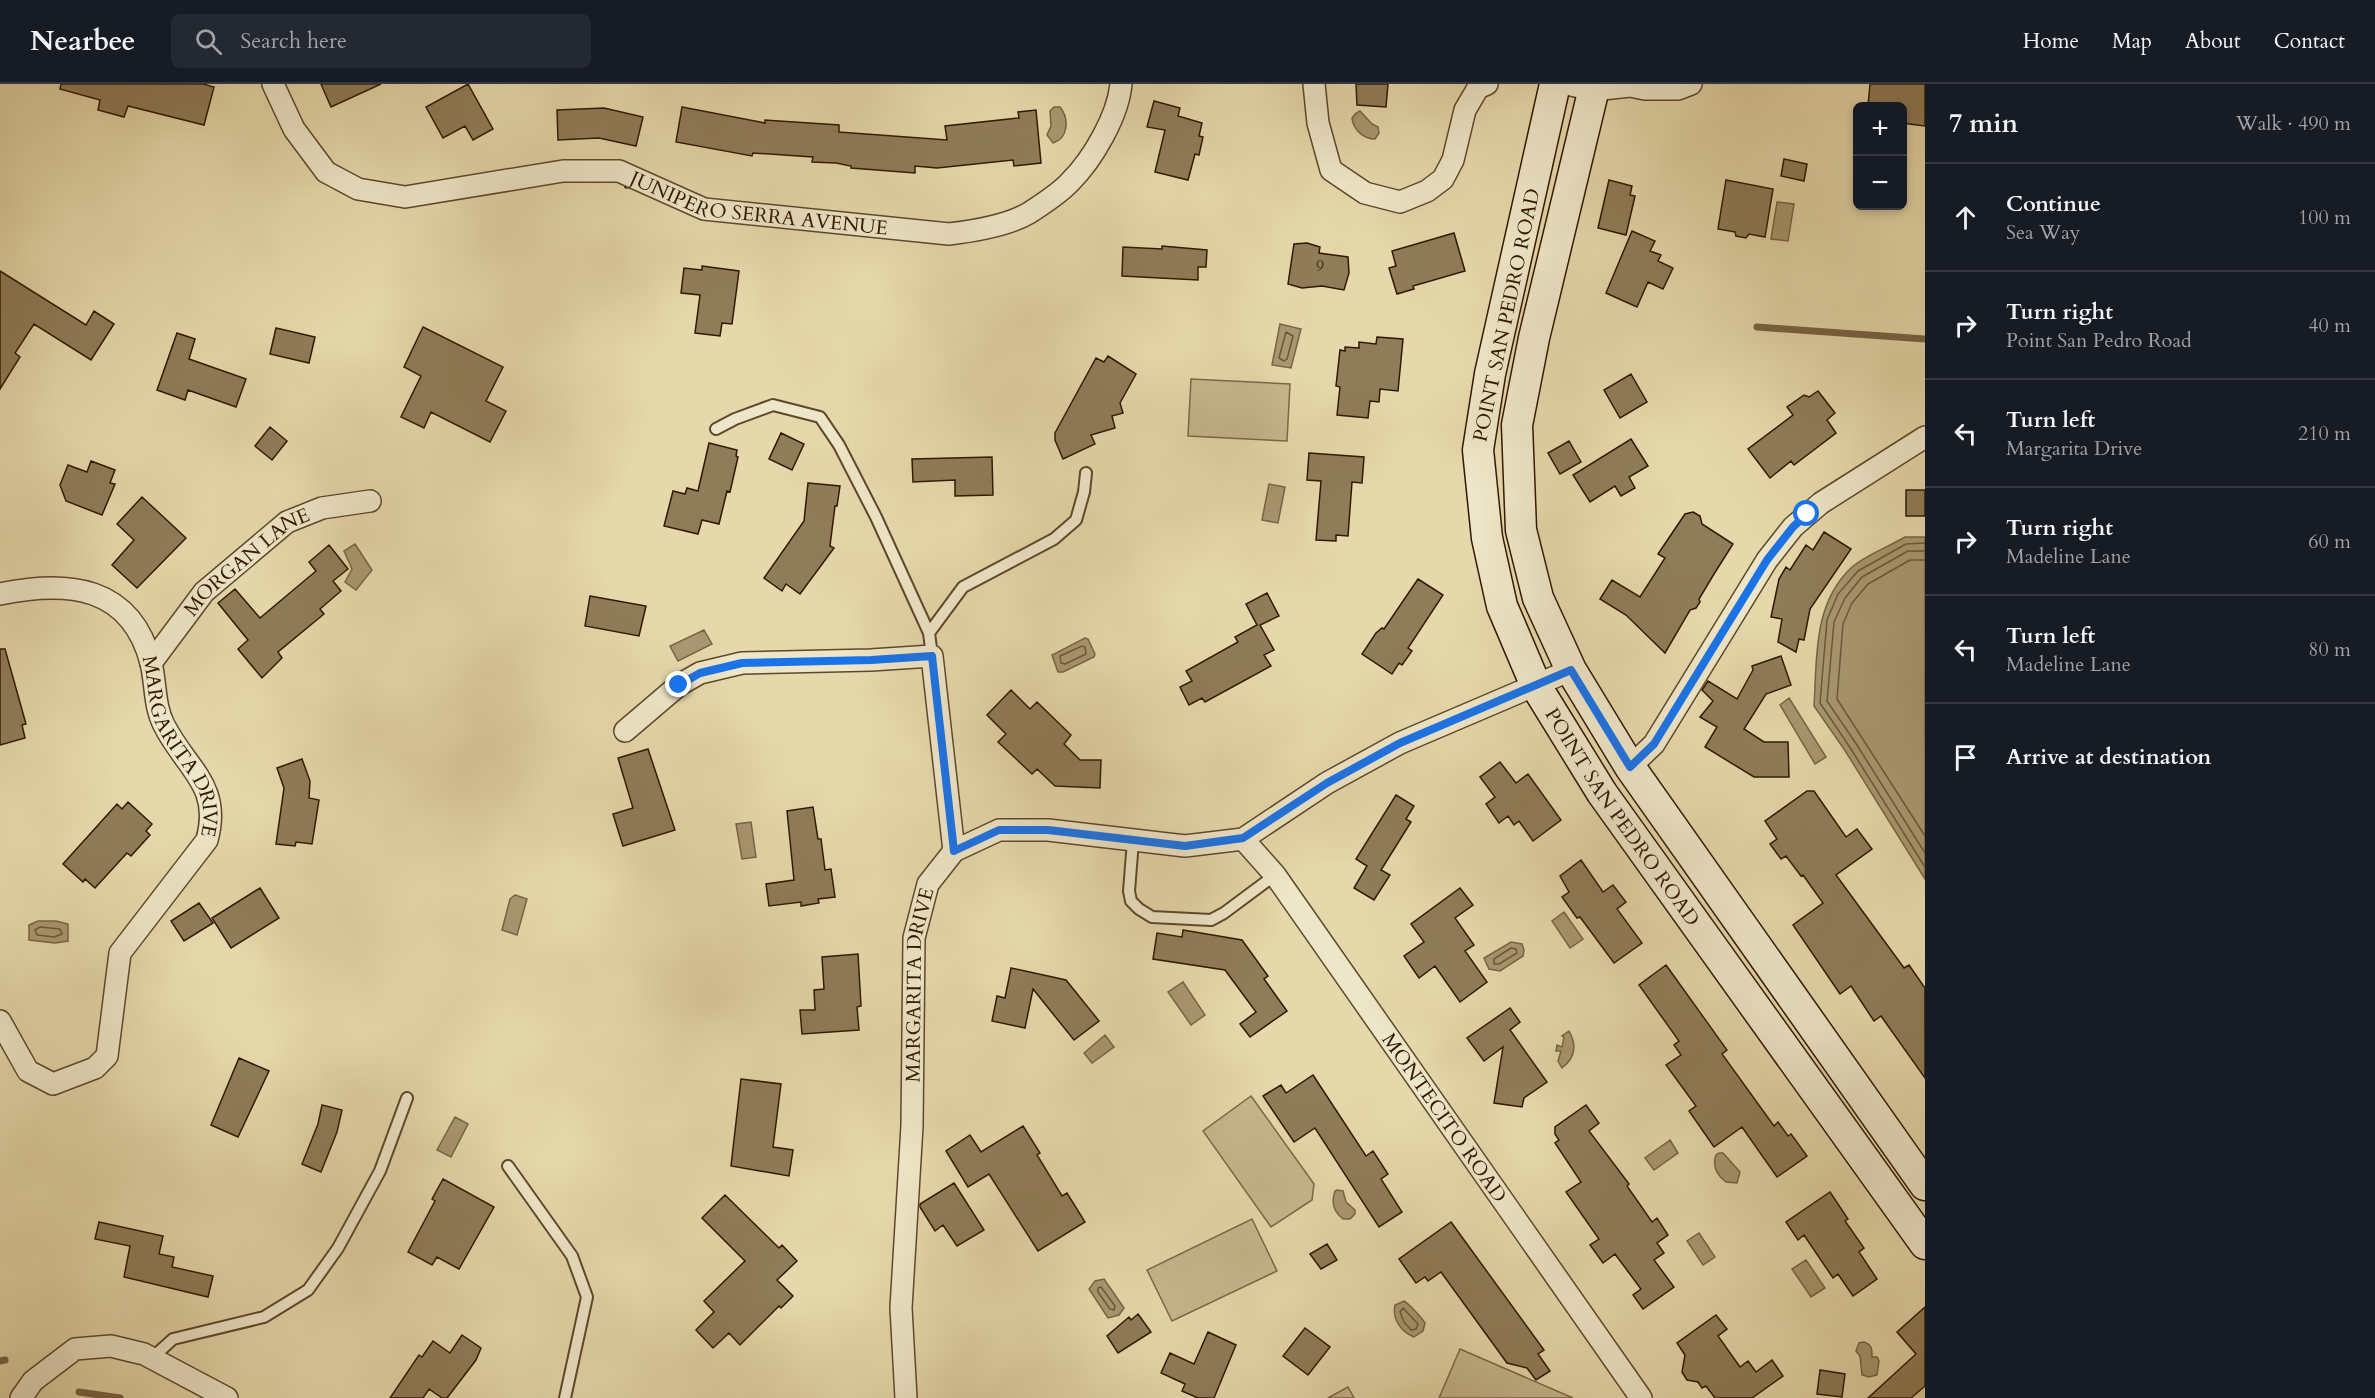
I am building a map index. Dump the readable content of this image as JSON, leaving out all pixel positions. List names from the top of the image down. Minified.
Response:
{"streets":{"main road":["POINT SAN PEDRO ROAD"],"street":["JUNIPERO SERRA AVENUE","MORGAN LANE","MARGARITA DRIVE","MONTECITO ROAD"]},"crossings":[["POINT SAN PEDRO ROAD","MARGARITA DRIVE"],["MORGAN LANE","MARGARITA DRIVE"],["MARGARITA DRIVE","MONTECITO ROAD"]],"house_numbers":["9"],"page":{"header":"Nearbee","search":"Search here","nav":["Home","Map","About","Contact"],"heading":["7 min","Walk · 490 m"],"map_buttons":["+","−"],"list":[["Continue","Sea Way","100 m"],["Turn right","Point San Pedro Road","40 m"],["Turn left","Margarita Drive","210 m"],["Turn right","Madeline Lane","60 m"],["Turn left","Madeline Lane","80 m"],"Arrive at destination"]}}
